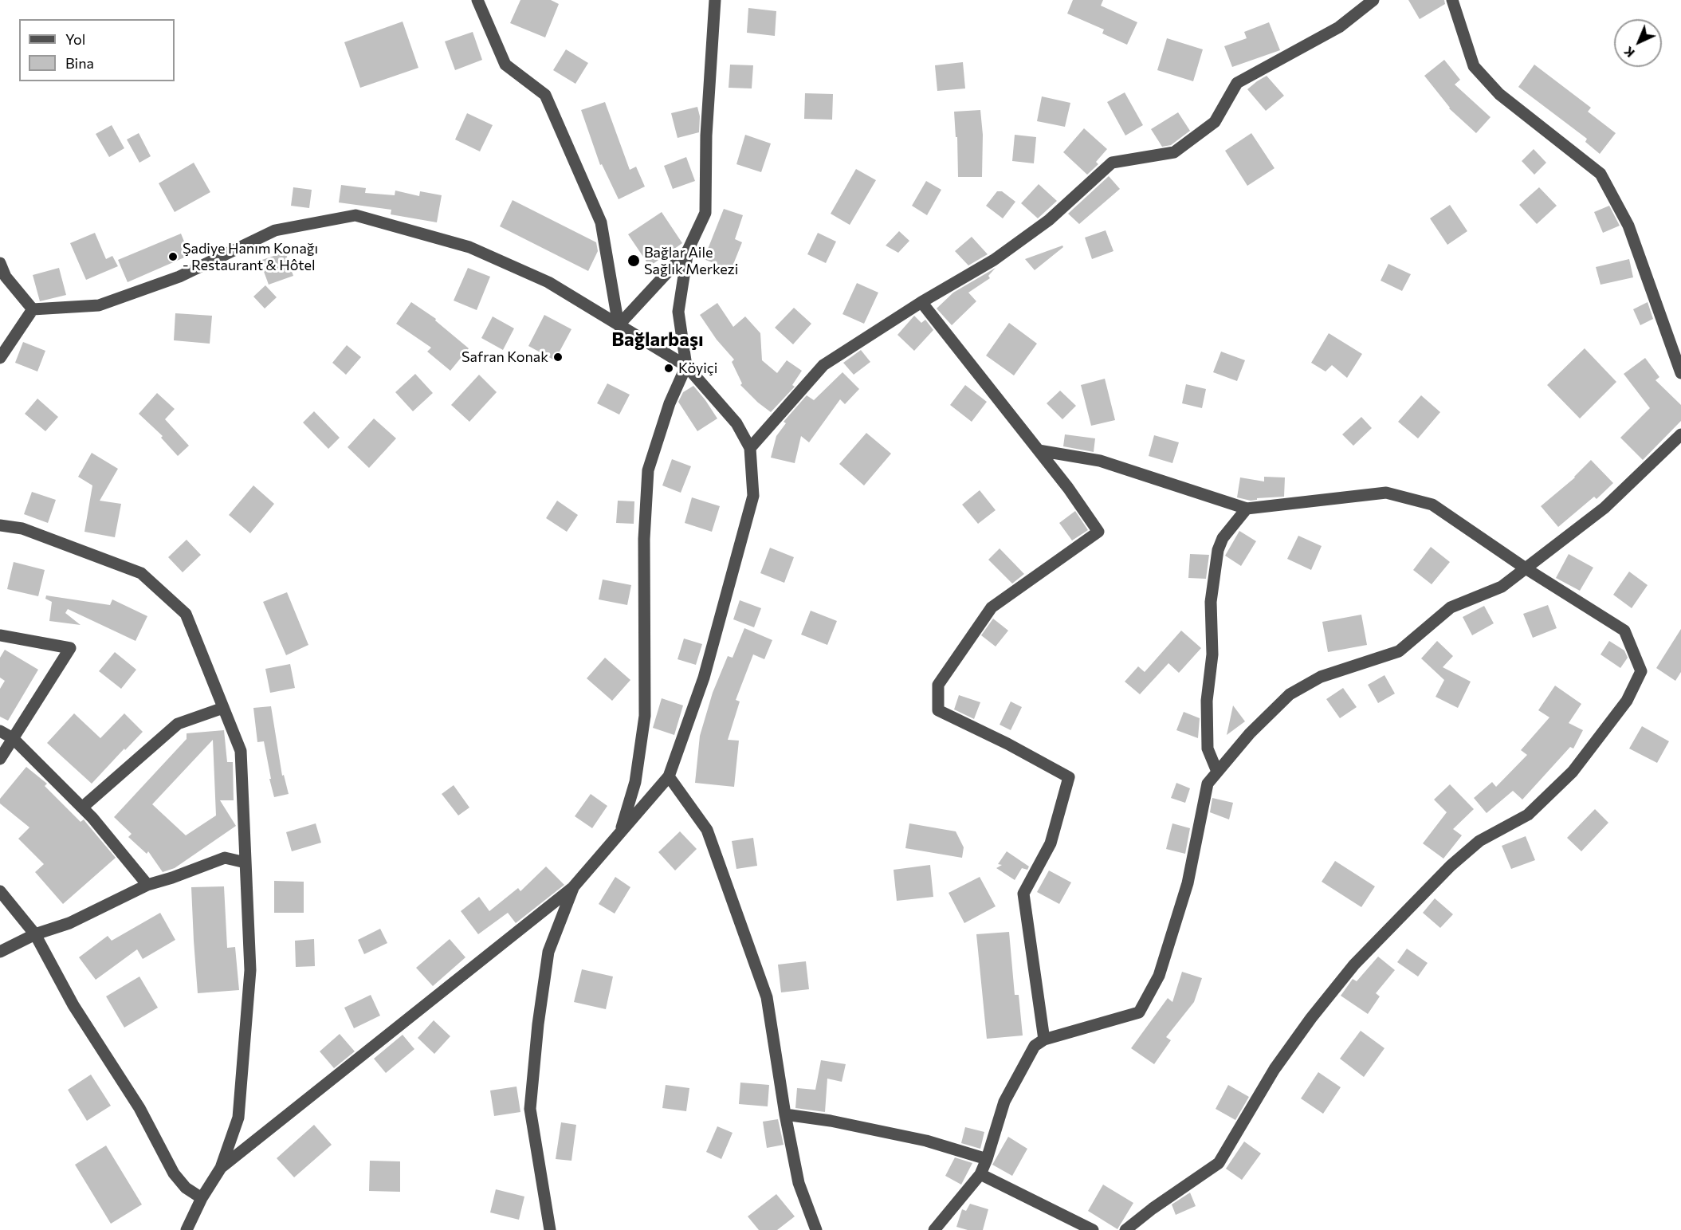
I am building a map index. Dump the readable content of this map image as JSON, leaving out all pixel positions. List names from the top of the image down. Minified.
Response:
{"districts":["Bağlarbaşı"],"places":["Şadiye Hanım Konağı - Restaurant & Hôtel","Bağlar Aile Sağlık Merkezi","Safran Konak","Köyiçi"],"legend":["Yol","Bina"],"north":"bottom left"}
